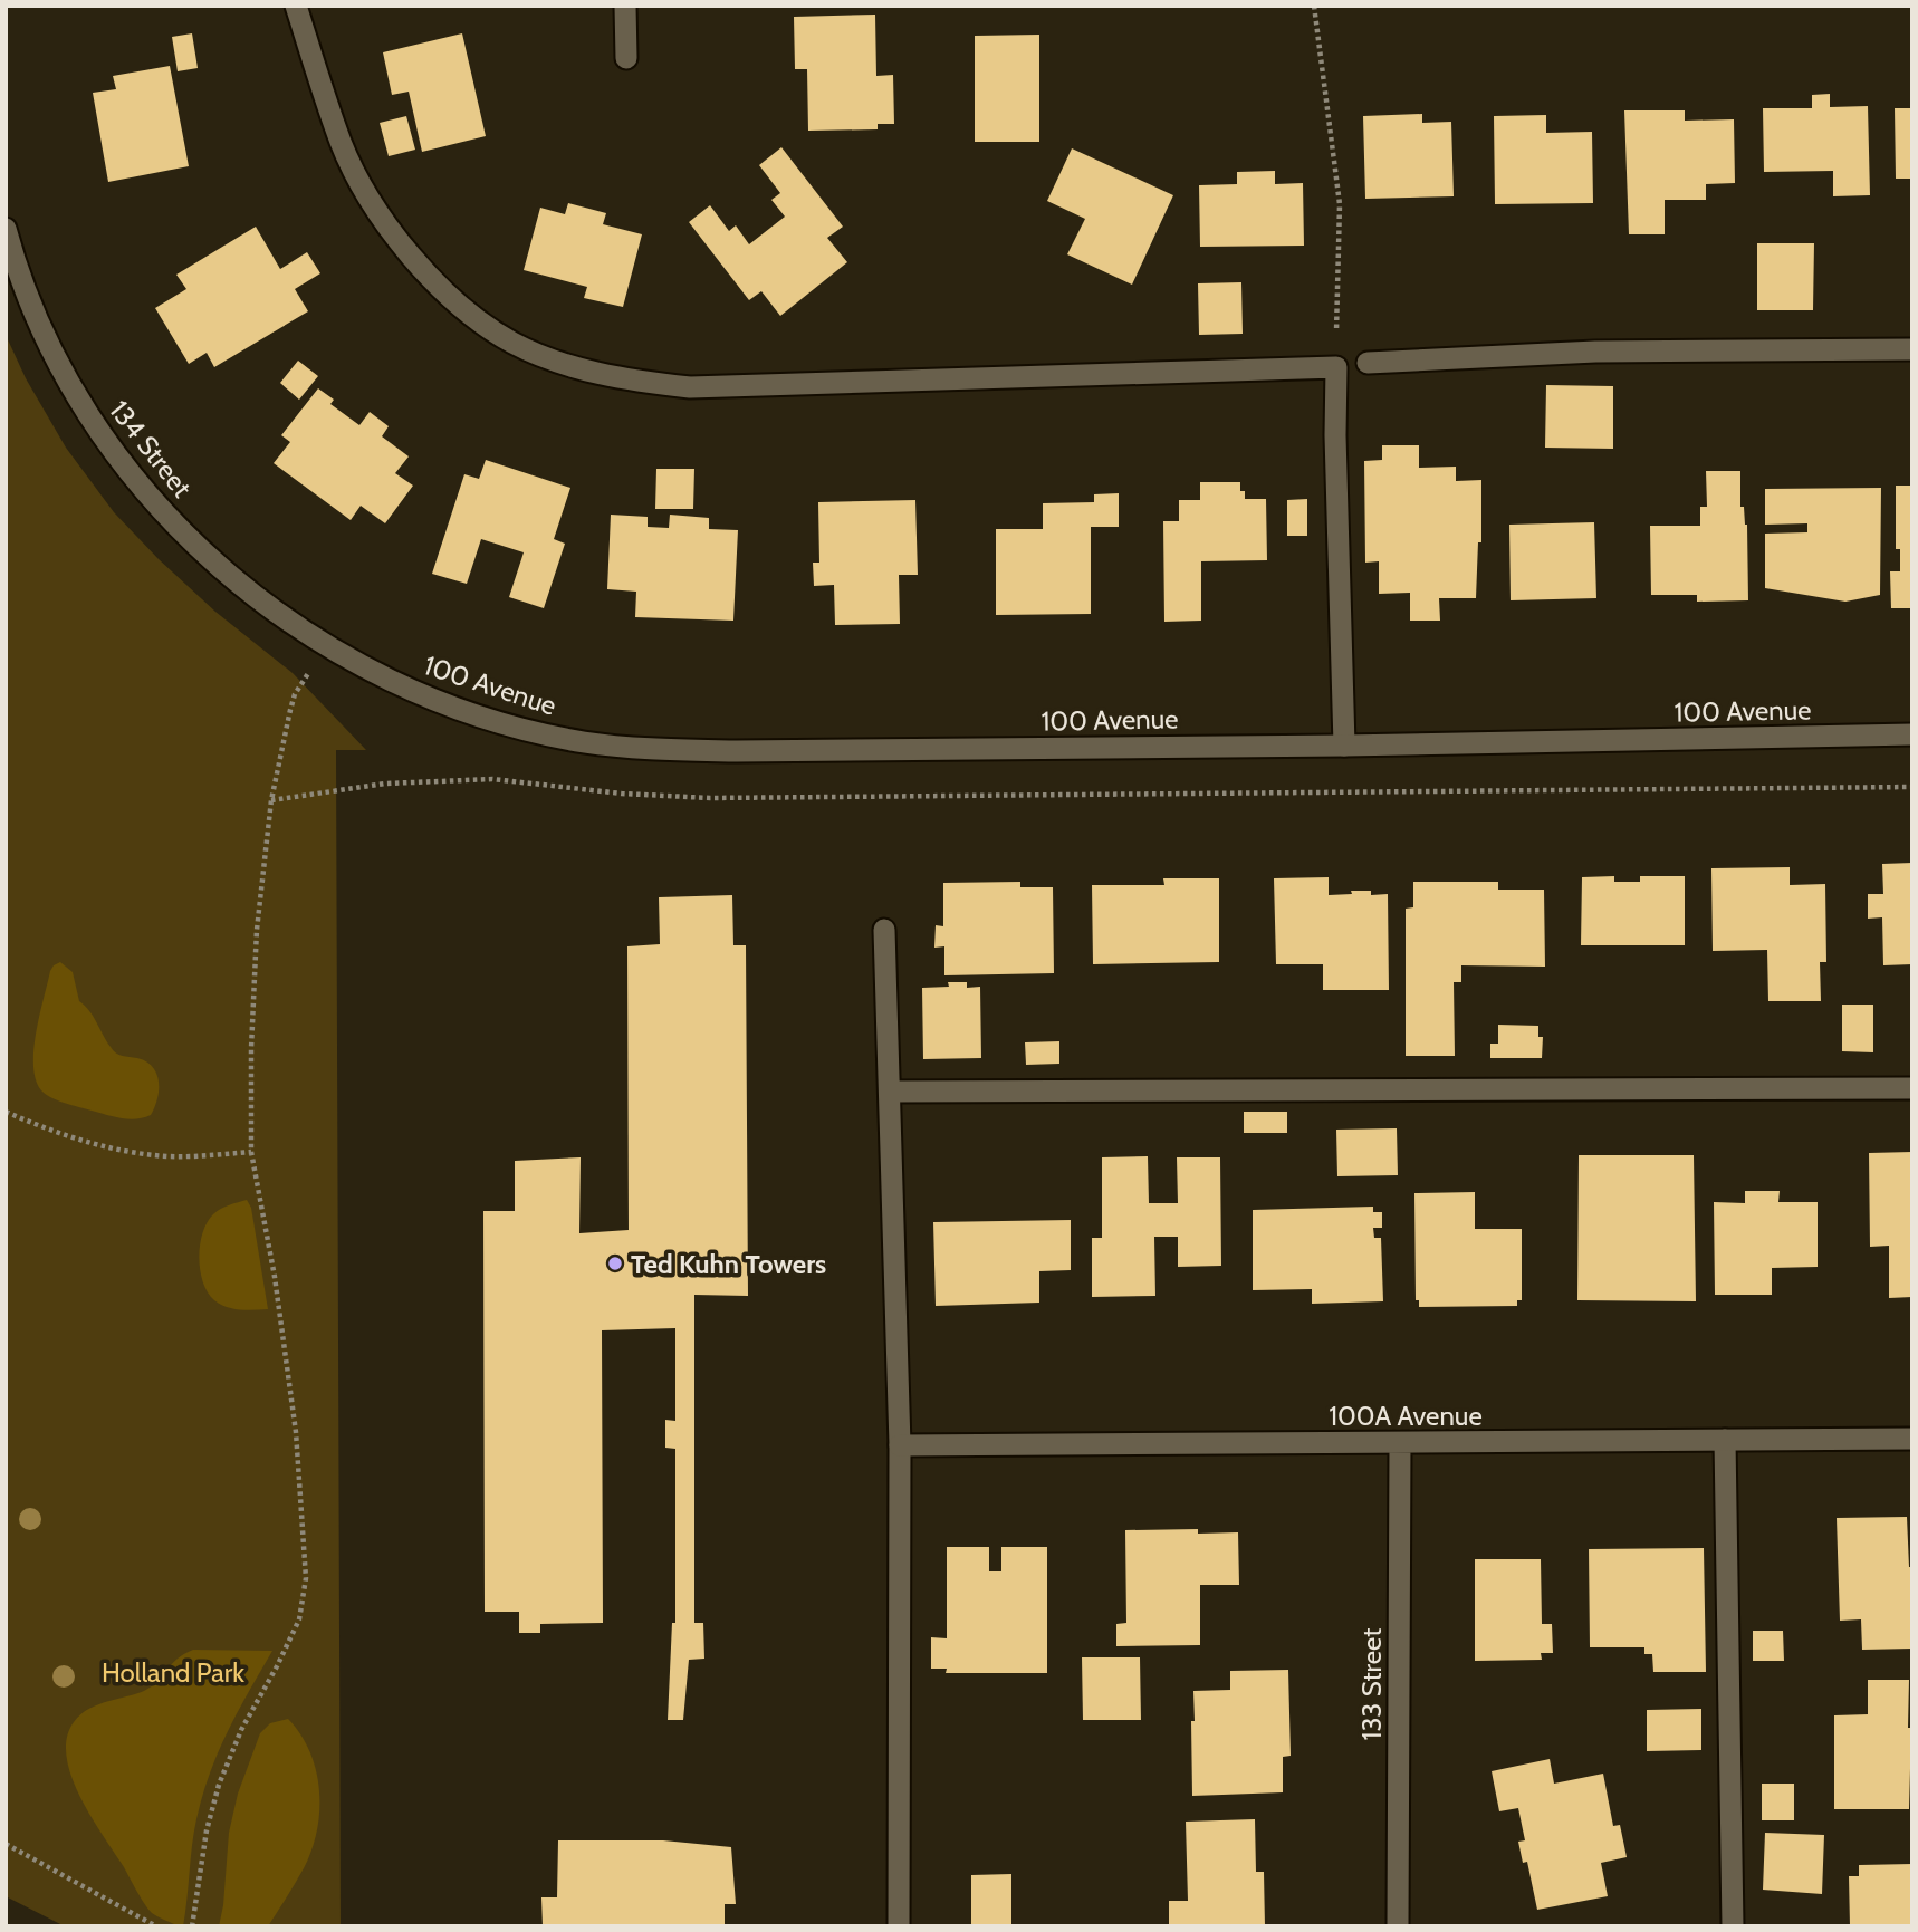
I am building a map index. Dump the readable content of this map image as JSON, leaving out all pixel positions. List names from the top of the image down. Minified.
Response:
{"streets":{"street":["134 Street","100 Avenue","100A Avenue","133 Street"]},"crossings":[["134 Street","100 Avenue"],["100A Avenue","133 Street"]],"parks":["Holland Park"],"places":["Ted Kuhn Towers"]}
